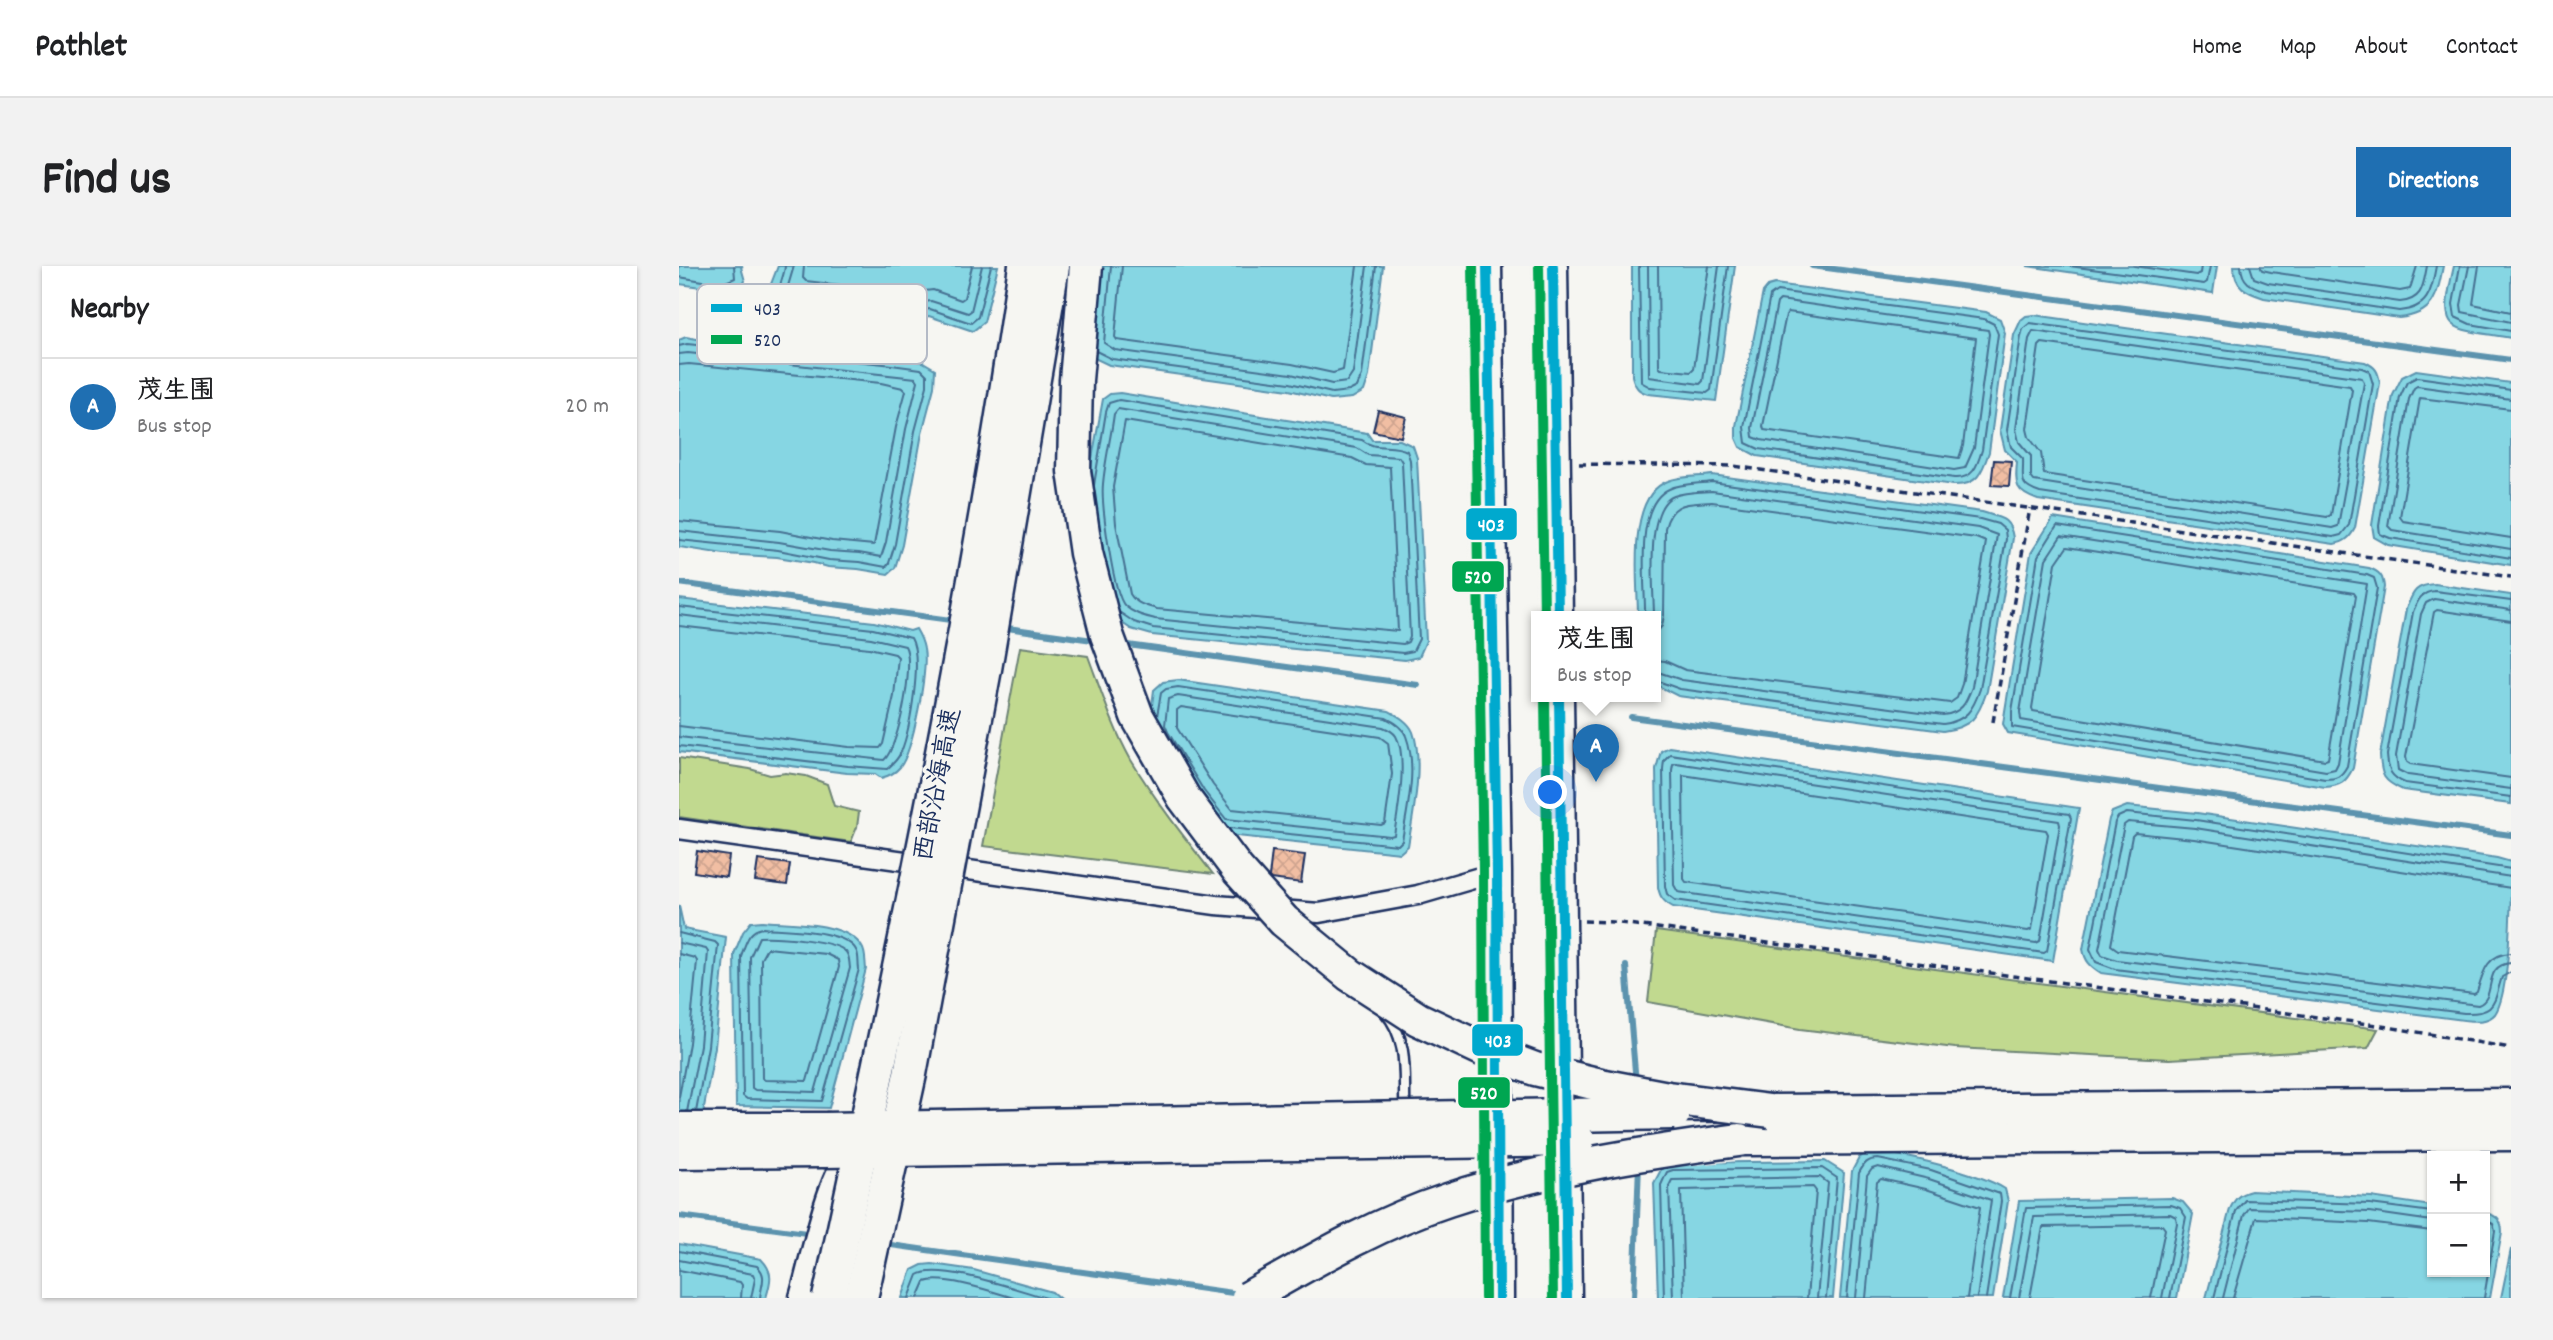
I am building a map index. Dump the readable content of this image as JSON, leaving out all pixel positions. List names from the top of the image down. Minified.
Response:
{"streets":{"highway":["西部沿海高速"]},"lines":["transit line 403","transit line 520"],"legend":["403","520"],"page":{"header":"Pathlet","nav":["Home","Map","About","Contact"],"title":"Find us","buttons":"Directions","heading":"Nearby","list":[{"mark":"A","name":"茂生围","note":"Bus stop","value":"20 m"}],"popup":["茂生围","Bus stop"],"pins":"A","map_buttons":["+","−"]}}
